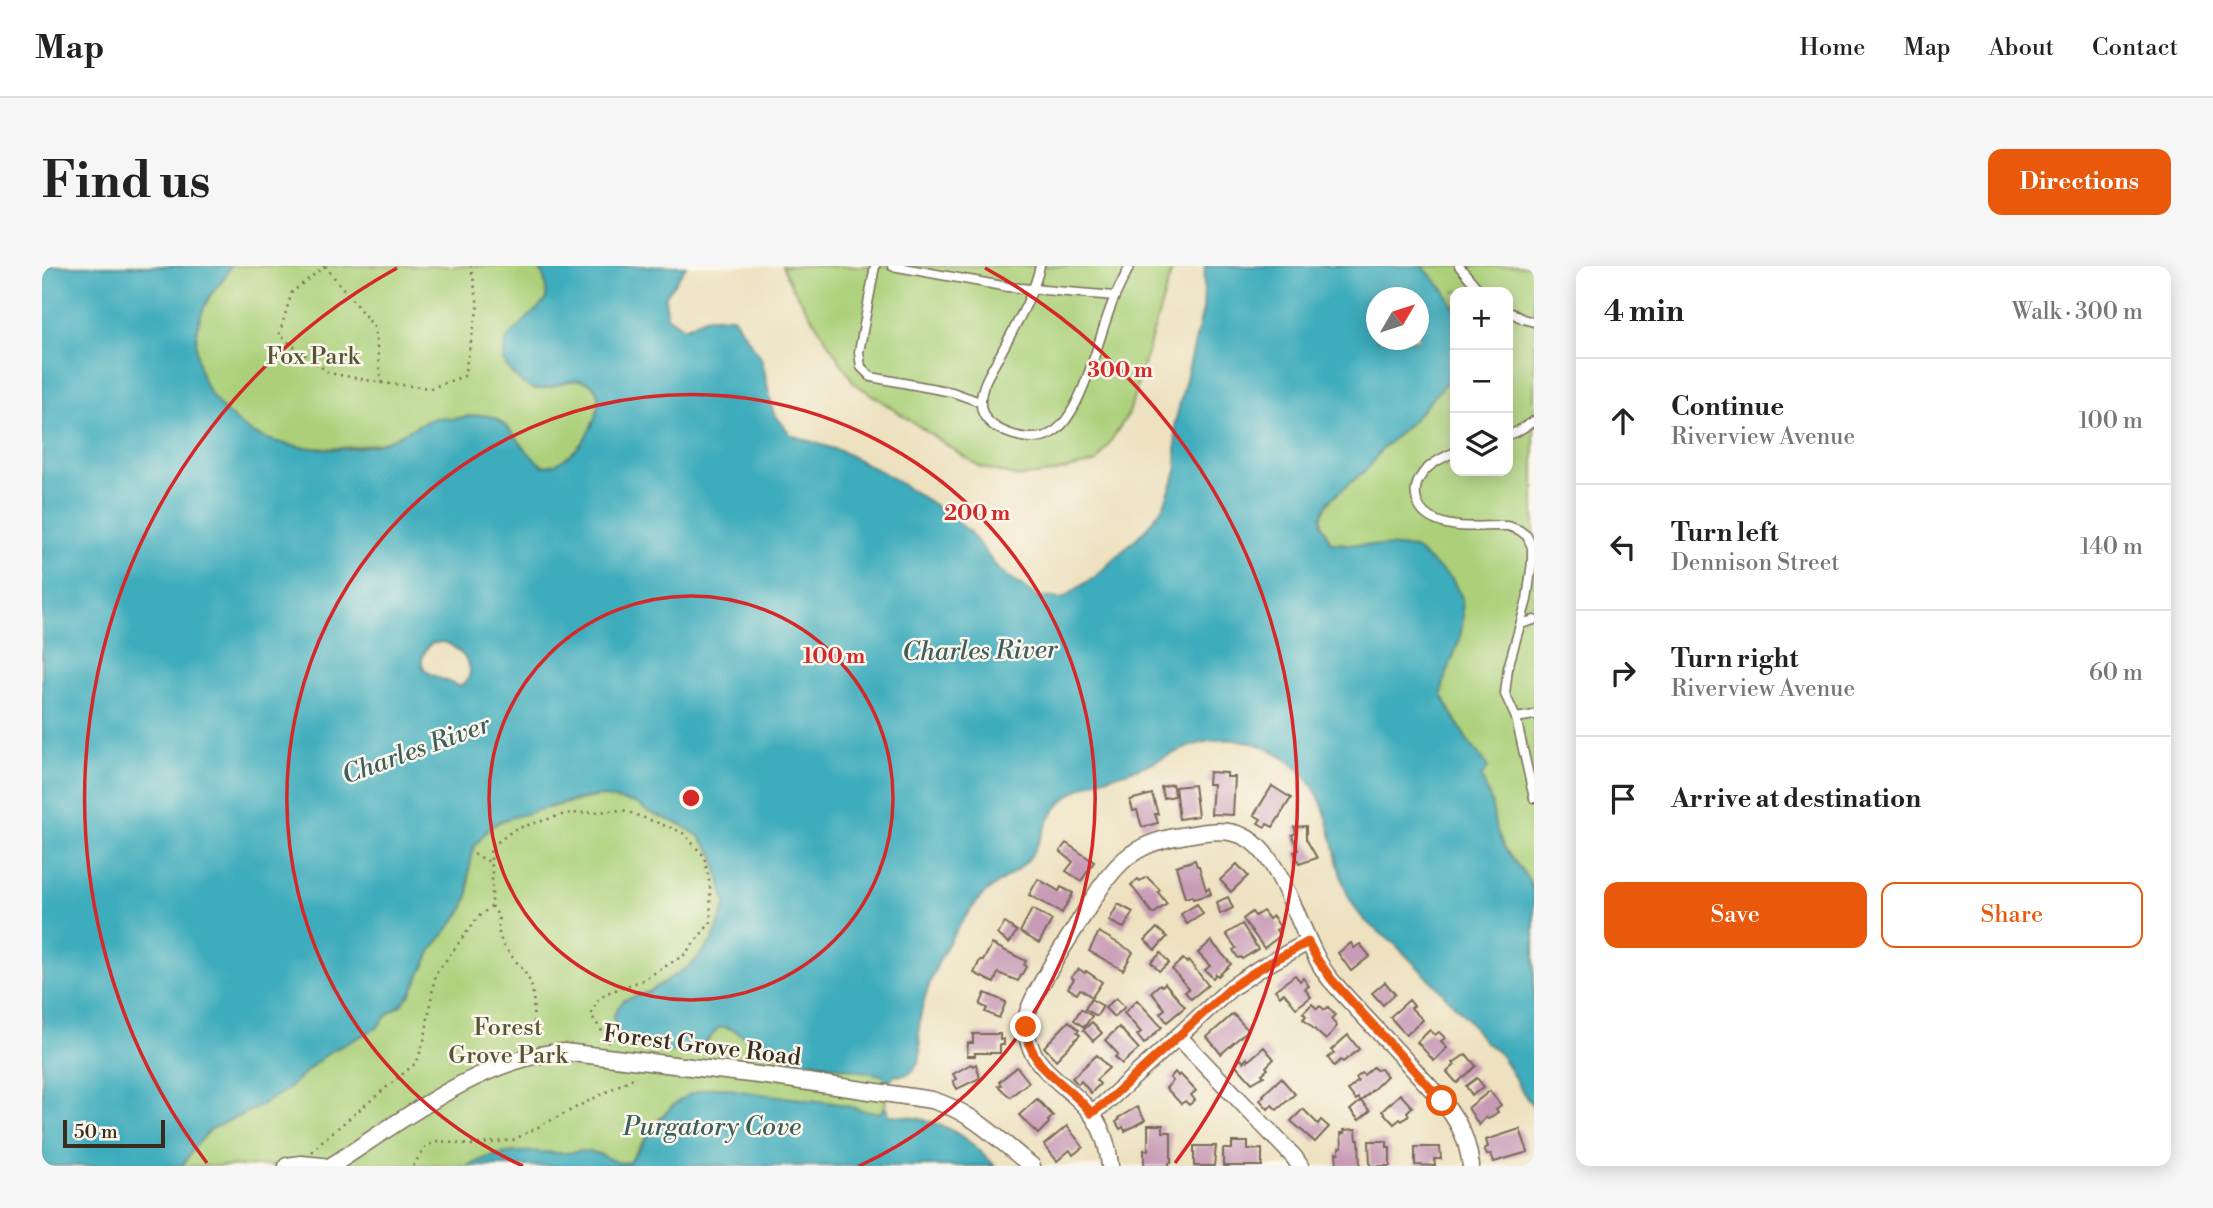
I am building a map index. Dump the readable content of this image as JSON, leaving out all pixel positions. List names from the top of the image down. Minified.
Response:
{"streets":{"street":["Forest Grove Road"]},"water":["Charles River","Purgatory Cove"],"parks":["Fox Park","Forest Grove Park"],"scale_bar":"50 m","north":"top right","page":{"header":"Map","nav":["Home","Map","About","Contact"],"buttons":["Directions",["Save","Share"]],"title":"Find us","heading":["4 min","Walk · 300 m"],"map_buttons":["+","−"],"list":[["Continue","Riverview Avenue","100 m"],["Turn left","Dennison Street","140 m"],["Turn right","Riverview Avenue","60 m"],"Arrive at destination"],"scale":"50 m"},"rings":["300 m","200 m","100 m"]}
